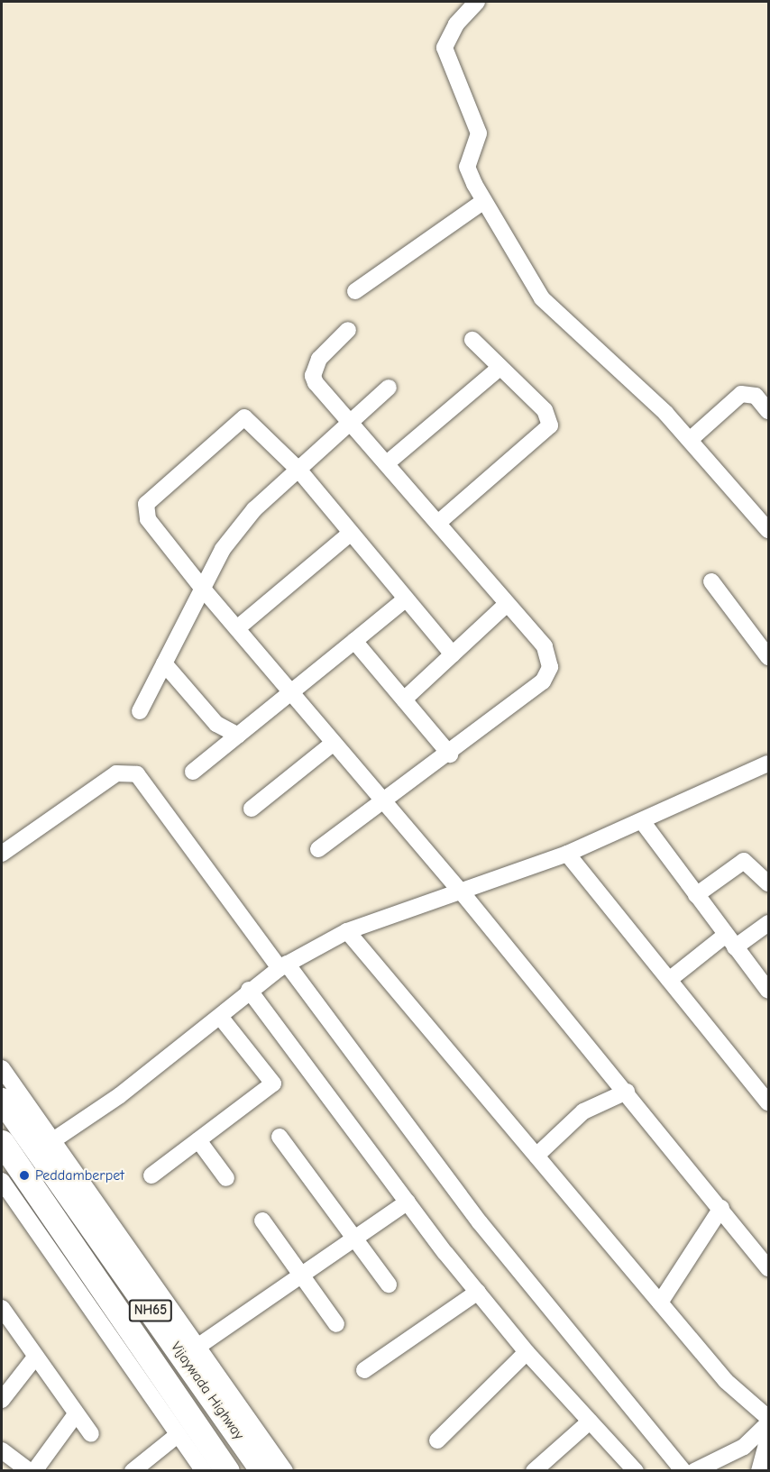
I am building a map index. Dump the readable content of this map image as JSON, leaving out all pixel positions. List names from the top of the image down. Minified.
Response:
{"streets":{"highway":["NH65","Vijaywada Highway"]},"places":["Peddamberpet"]}
